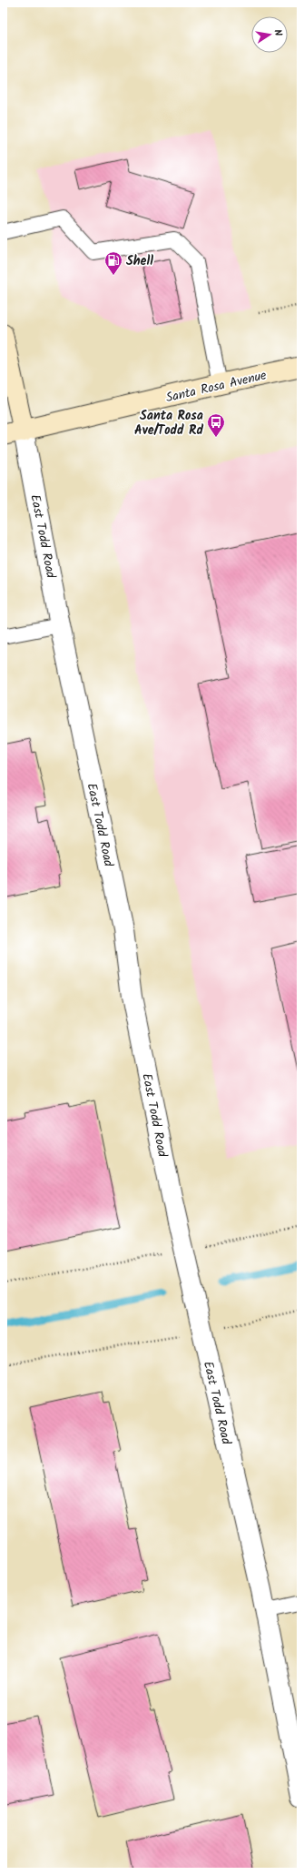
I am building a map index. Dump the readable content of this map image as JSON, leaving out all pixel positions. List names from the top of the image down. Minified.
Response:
{"streets":{"main road":["Santa Rosa Avenue"],"street":["East Todd Road"]},"crossings":[["Santa Rosa Avenue","East Todd Road"]],"places":{"fuel station":["Shell"],"bus stop":["Santa Rosa Ave/Todd Rd"]},"north":"right"}
